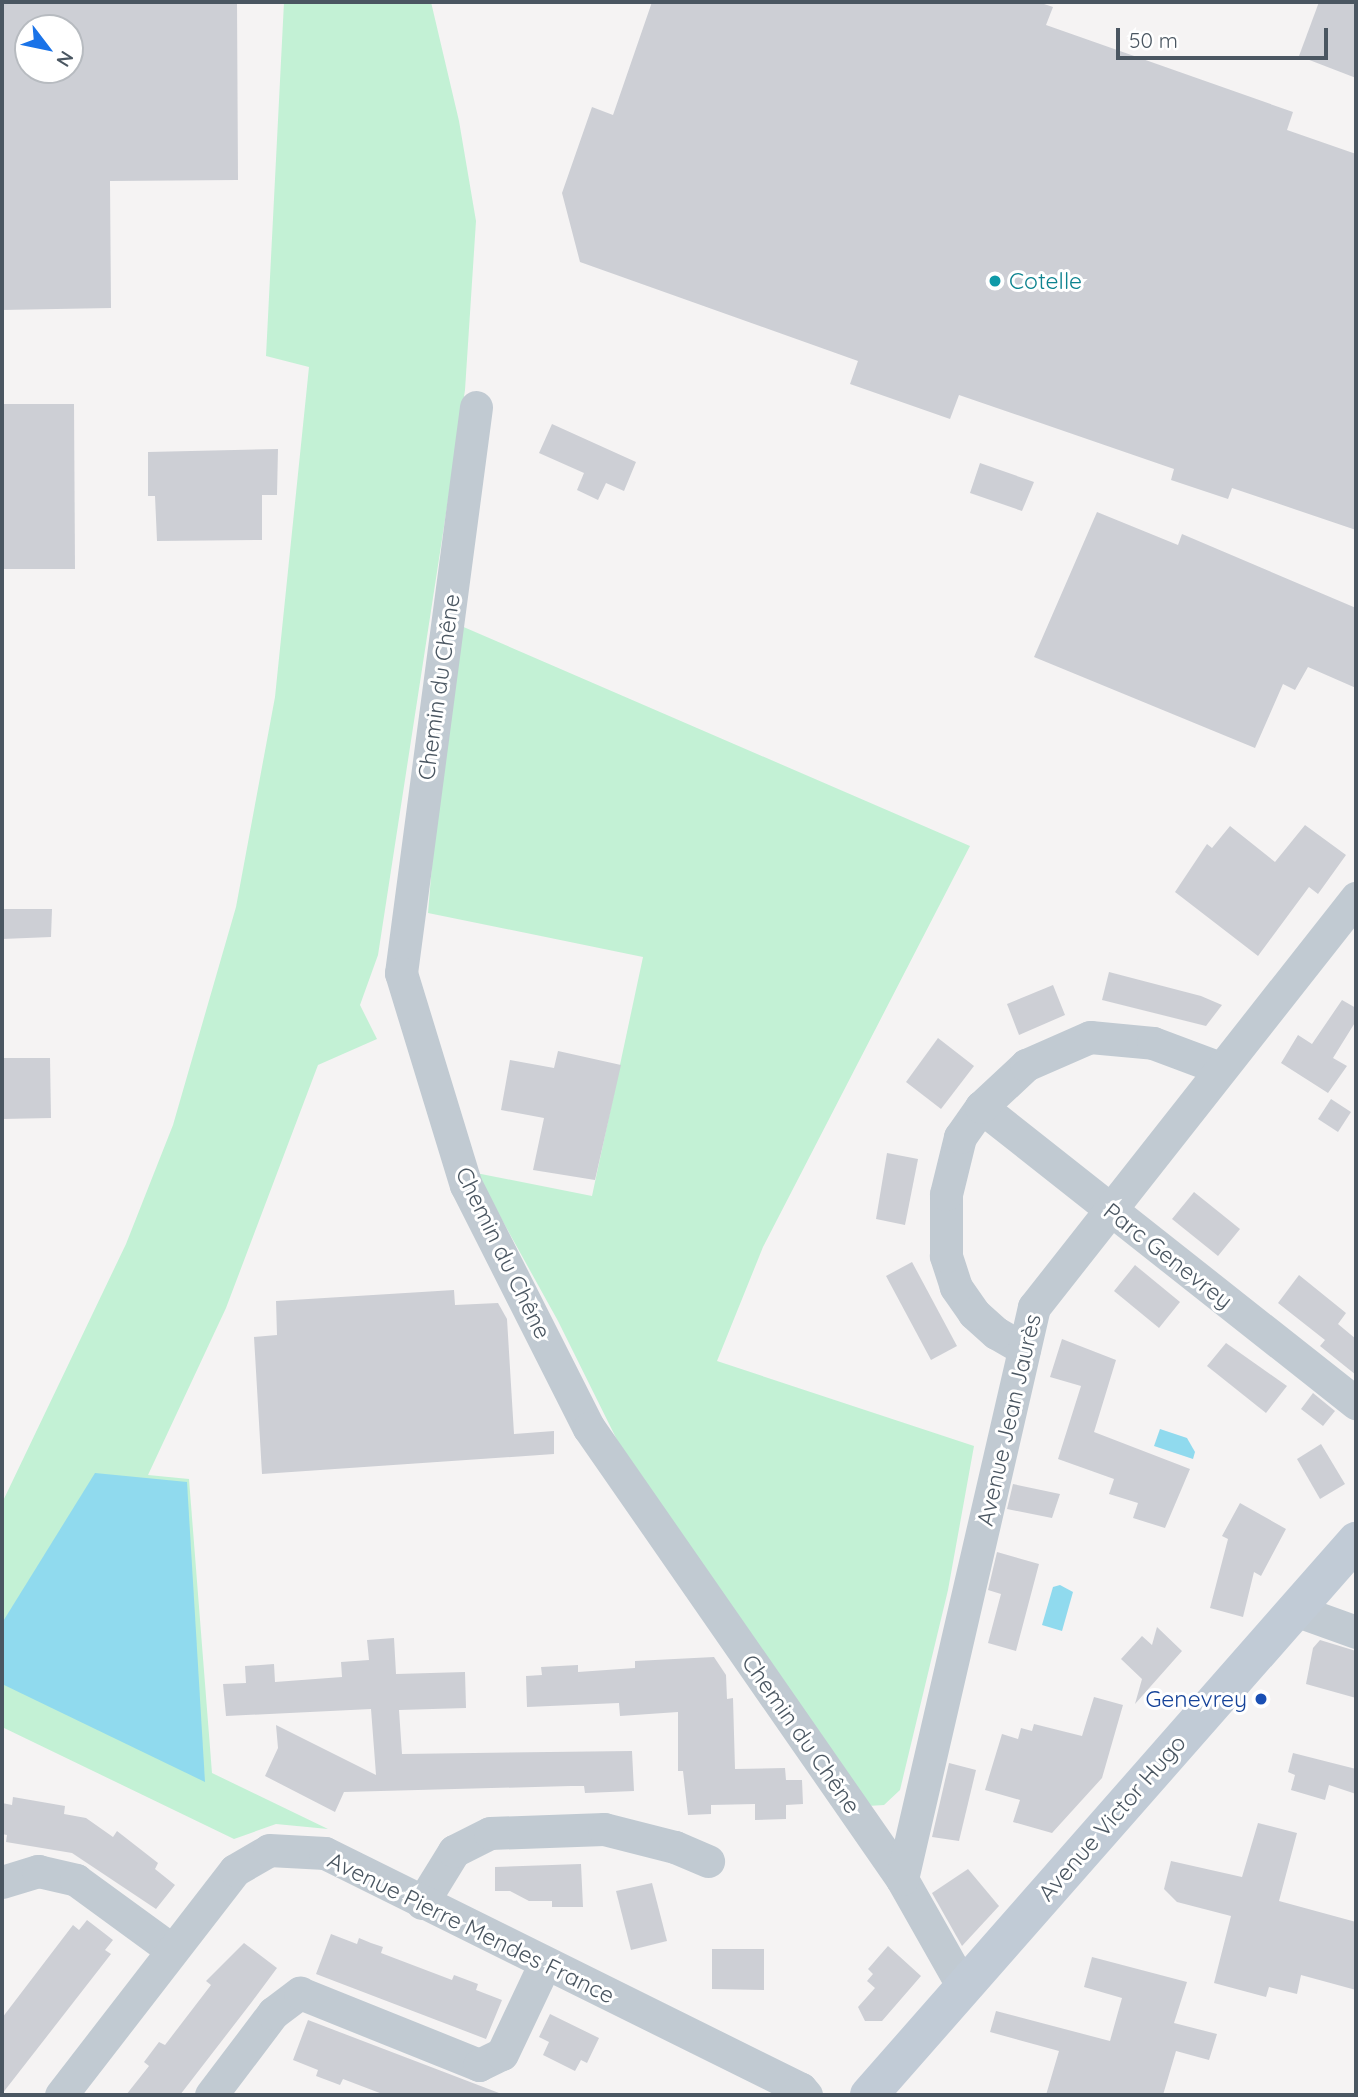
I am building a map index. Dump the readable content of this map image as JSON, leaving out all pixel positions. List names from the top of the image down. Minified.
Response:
{"streets":{"street":["Chemin du Chêne","Parc Genevrey","Avenue Jean Jaurès","Avenue Victor Hugo","Avenue Pierre Mendes France"]},"crossings":[["Chemin du Chêne","Avenue Jean Jaurès"],["Parc Genevrey","Avenue Jean Jaurès"]],"places":["Cotelle","Genevrey"],"scale_bar":"50 m","north":"bottom right"}
